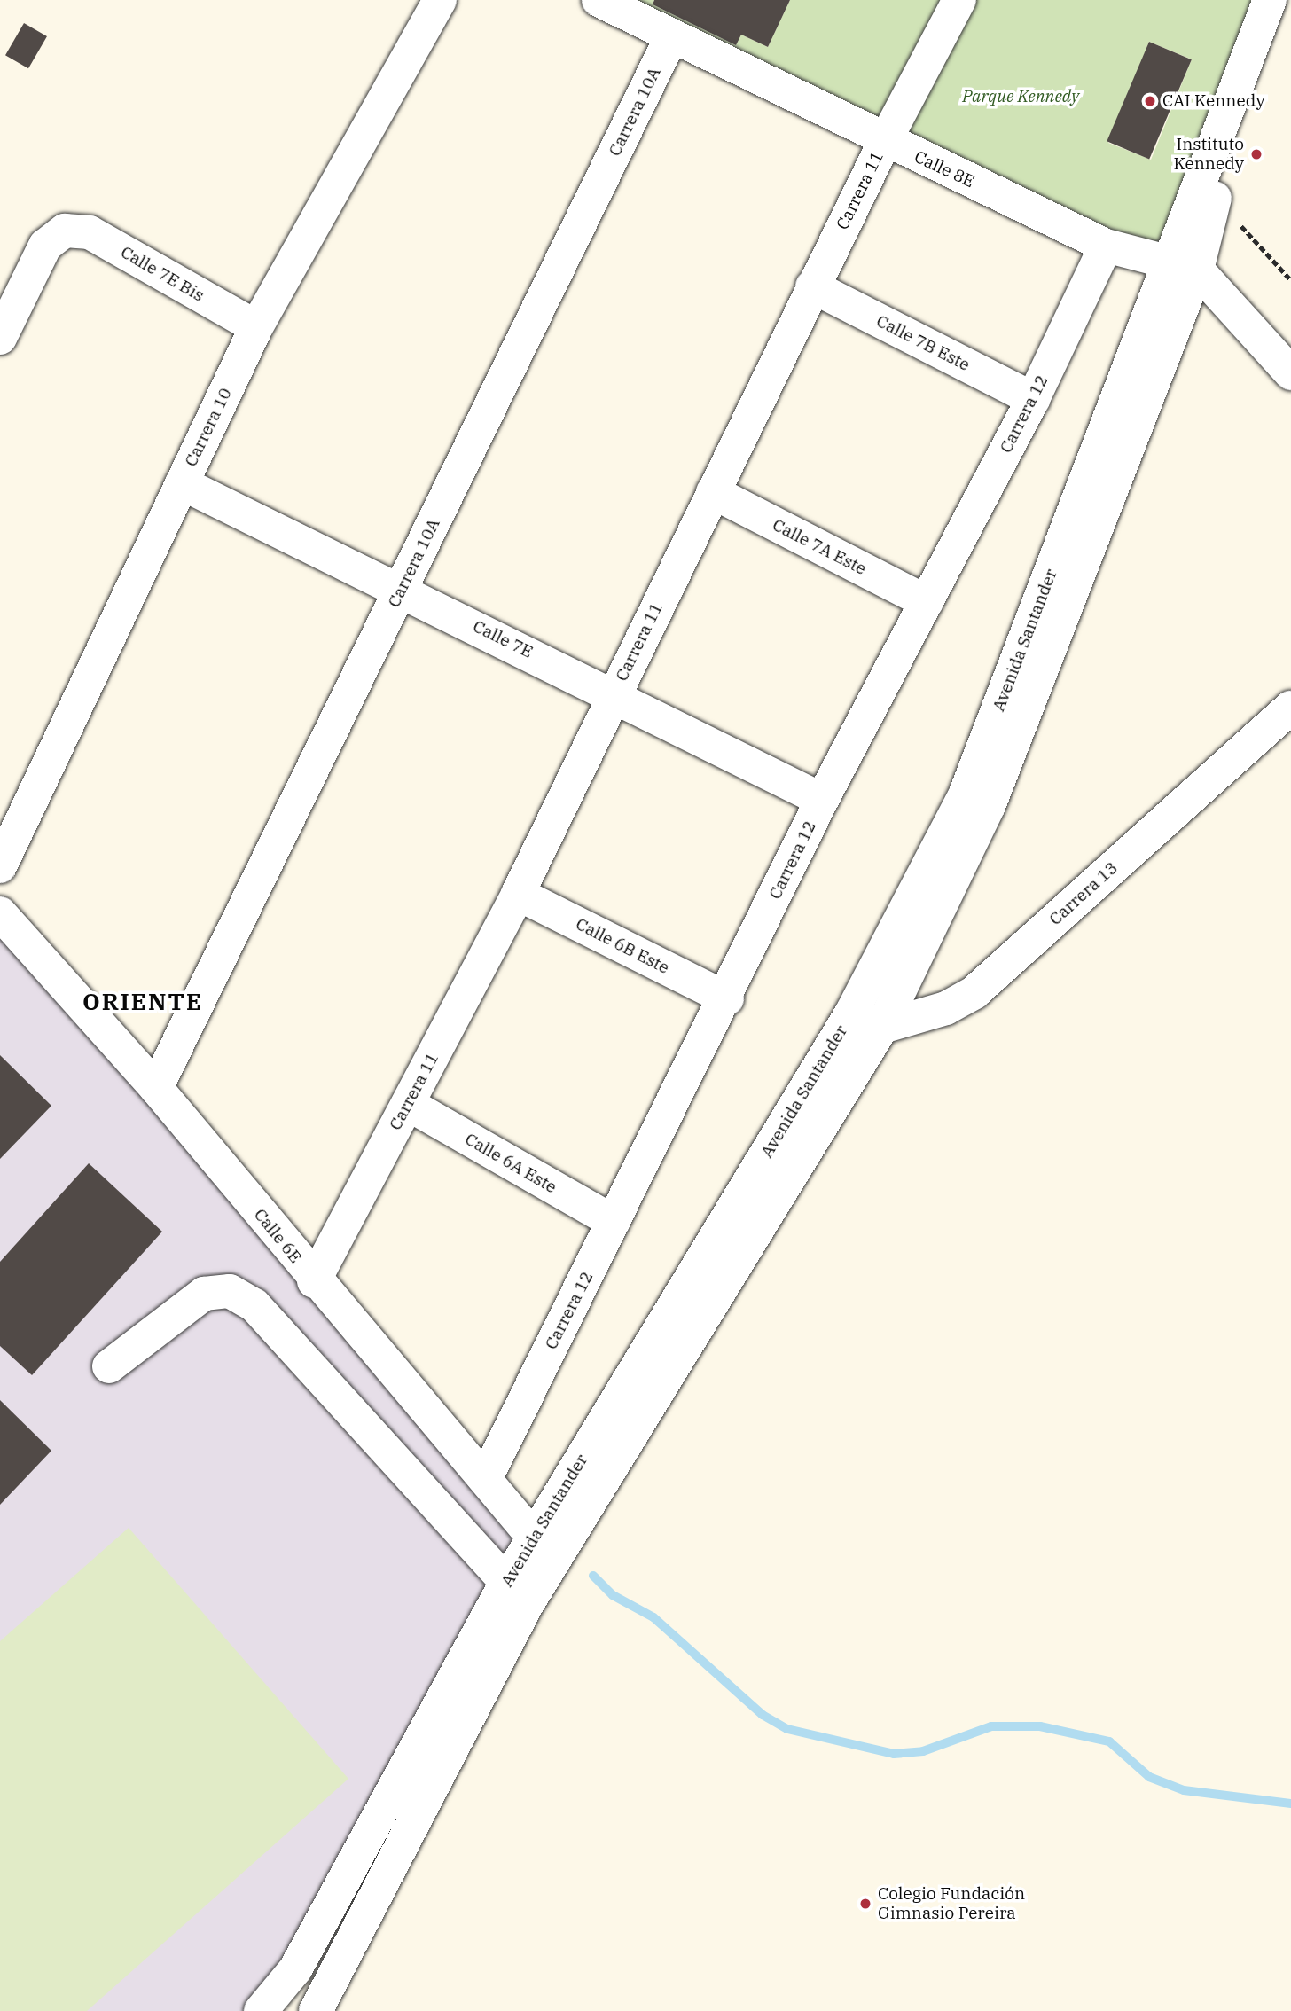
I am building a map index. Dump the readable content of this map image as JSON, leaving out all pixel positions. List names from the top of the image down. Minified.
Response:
{"streets":{"street":["Carrera 10A","Calle 8E","Carrera 11","Calle 7E Bis","Calle 7B Este","Carrera 12","Carrera 10","Calle 7A Este","Calle 7E","Avenida Santander","Carrera 13","Calle 6B Este","Calle 6A Este","Calle 6E"]},"crossings":[["Carrera 10A","Calle 8E"],["Carrera 10A","Calle 7E"],["Carrera 10A","Calle 6E"],["Calle 8E","Carrera 11"],["Calle 8E","Carrera 12"],["Calle 8E","Avenida Santander"],["Carrera 11","Calle 7B Este"],["Carrera 11","Calle 7A Este"],["Carrera 11","Calle 7E"],["Carrera 11","Calle 6B Este"],["Carrera 11","Calle 6A Este"],["Carrera 11","Calle 6E"],["Calle 7E Bis","Carrera 10"],["Calle 7B Este","Carrera 12"],["Carrera 12","Calle 7A Este"],["Carrera 12","Calle 7E"],["Carrera 12","Calle 6B Este"],["Carrera 12","Calle 6A Este"],["Carrera 12","Calle 6E"],["Carrera 10","Calle 7E"],["Avenida Santander","Carrera 13"],["Avenida Santander","Calle 6E"]],"districts":["ORIENTE"],"parks":["Parque Kennedy"],"places":["CAI Kennedy","Instituto Kennedy","Colegio Fundación Gimnasio Pereira"]}
